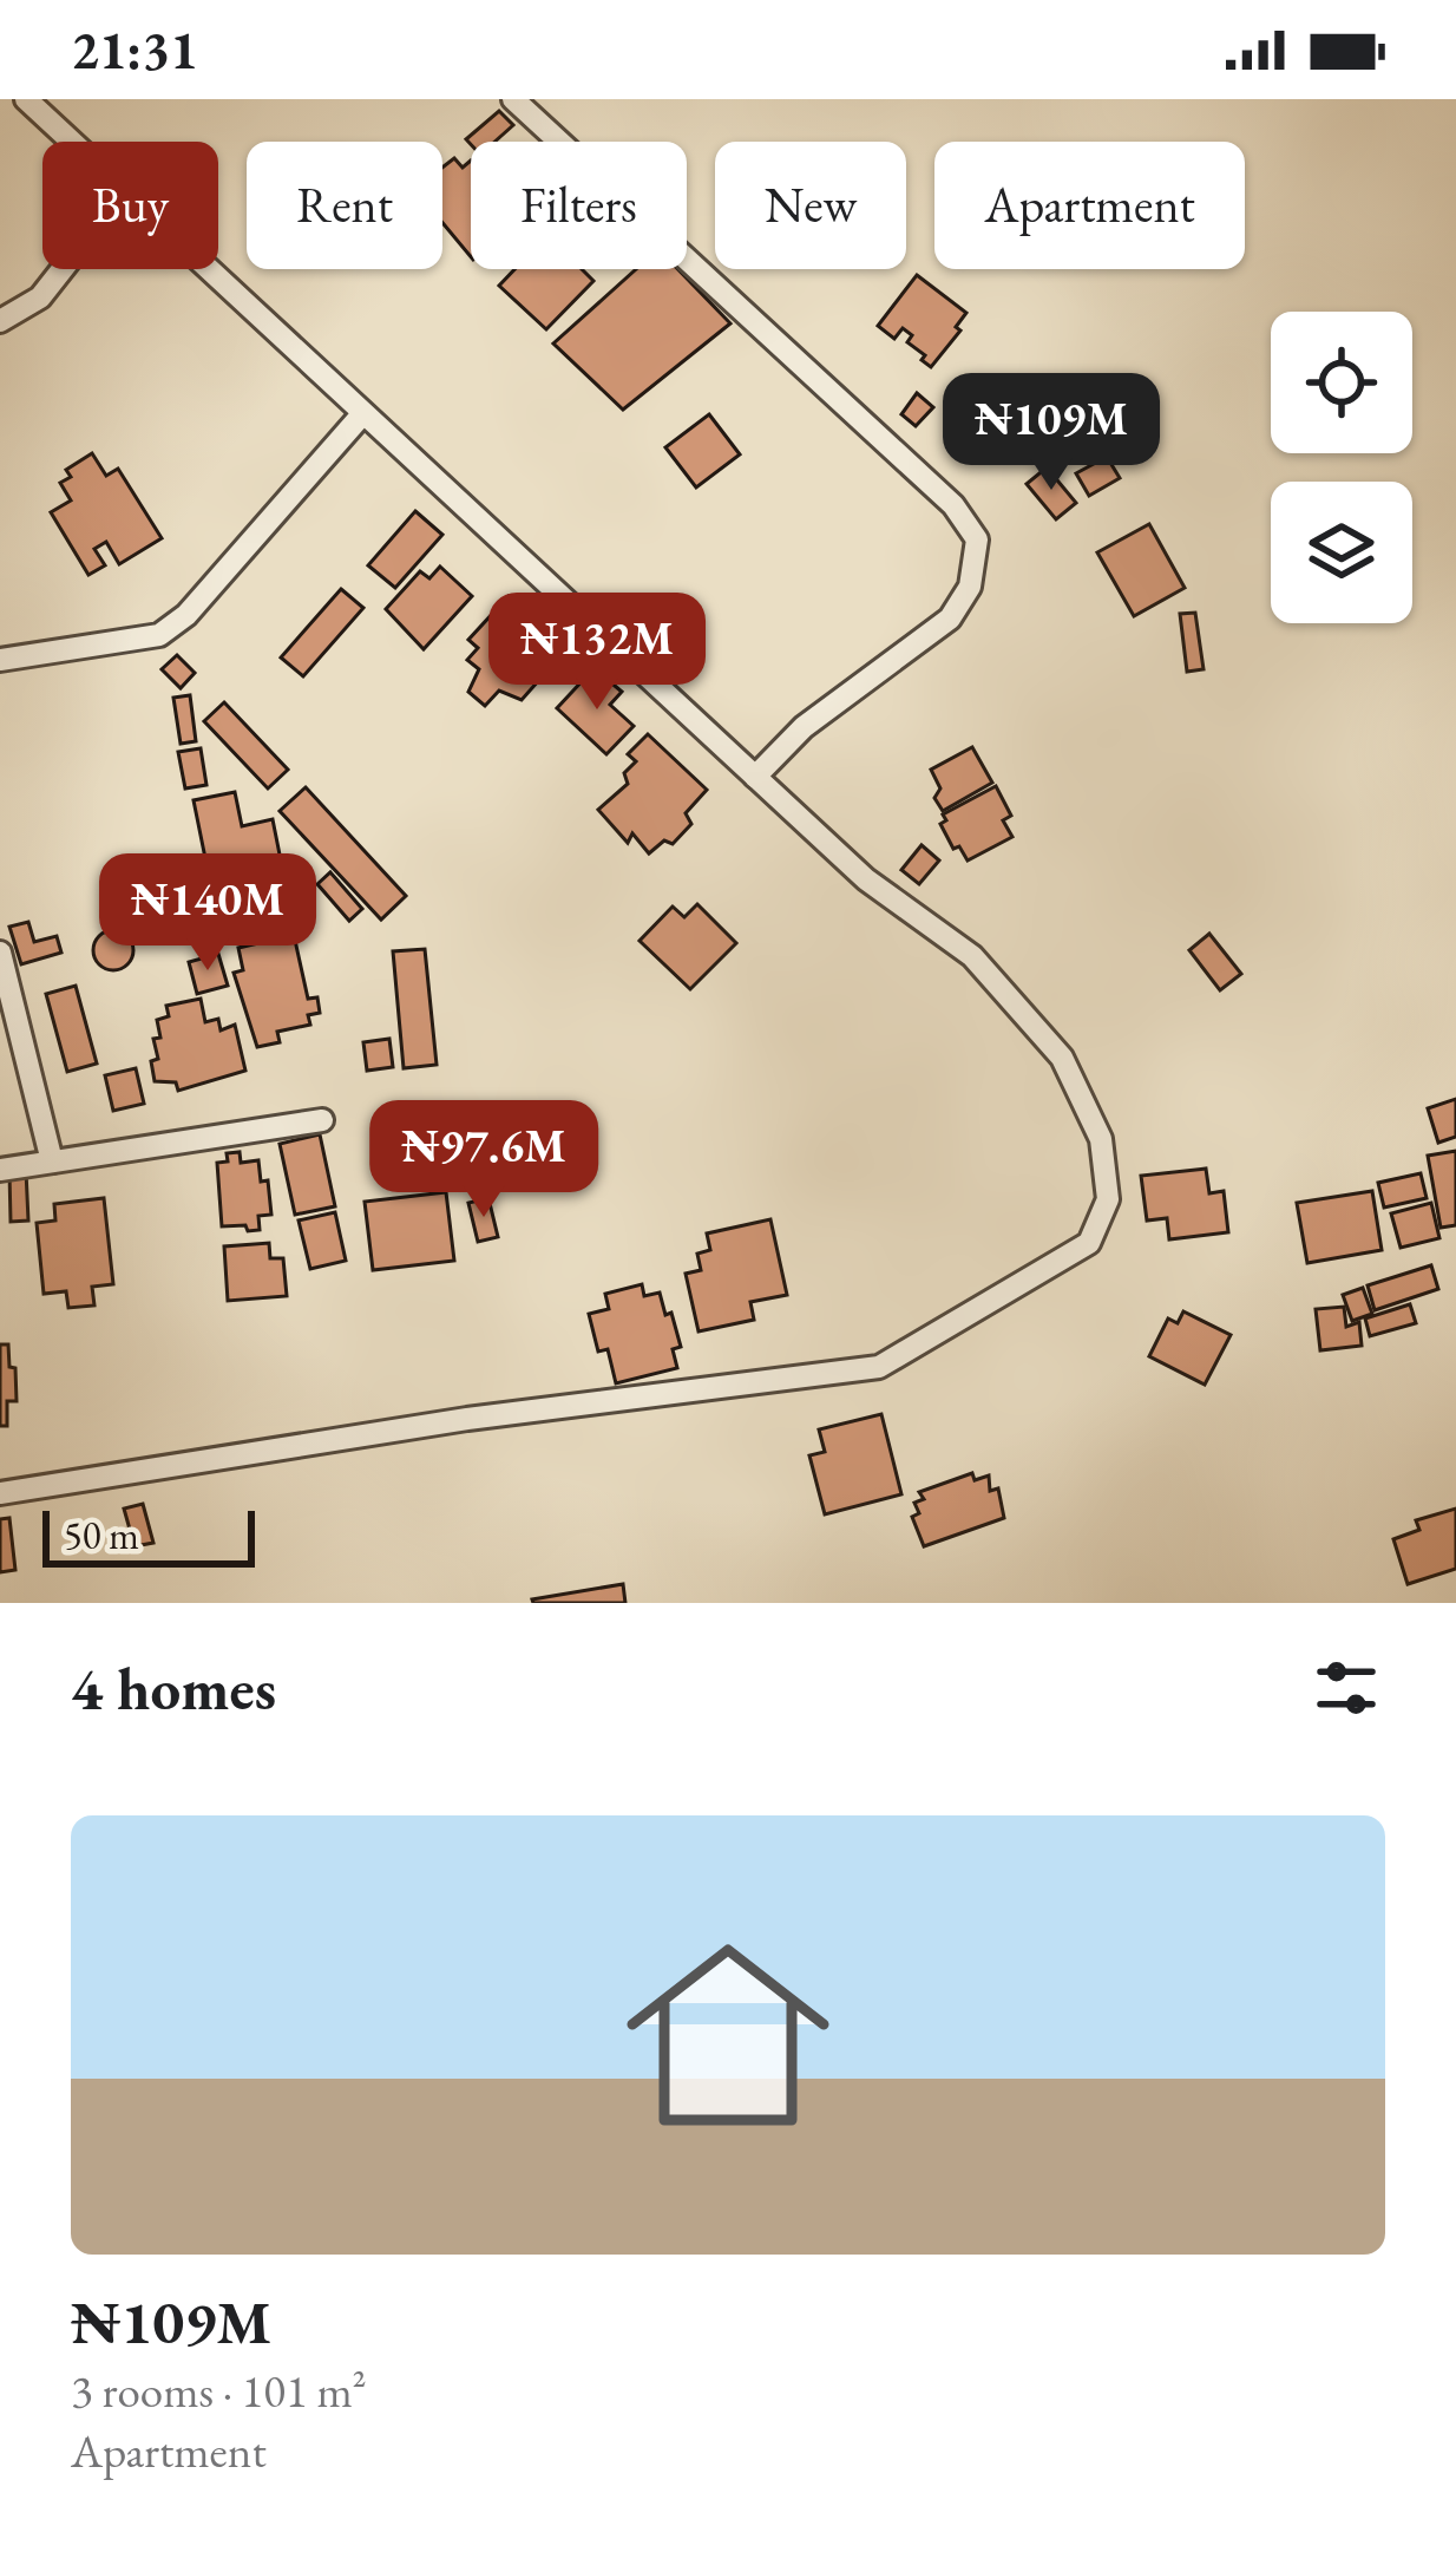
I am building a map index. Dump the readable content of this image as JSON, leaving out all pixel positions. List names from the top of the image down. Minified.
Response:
{"scale_bar":"50 m","page":{"status":"21:31","chip":["Buy","Rent","Filters","New","Apartment"],"price":["₦109M","₦132M","₦140M","₦97.6M"],"scale":"50 m","heading":"4 homes","list":[{"name":"₦109M","note":"3 rooms · 101 m² · Apartment"}]}}
